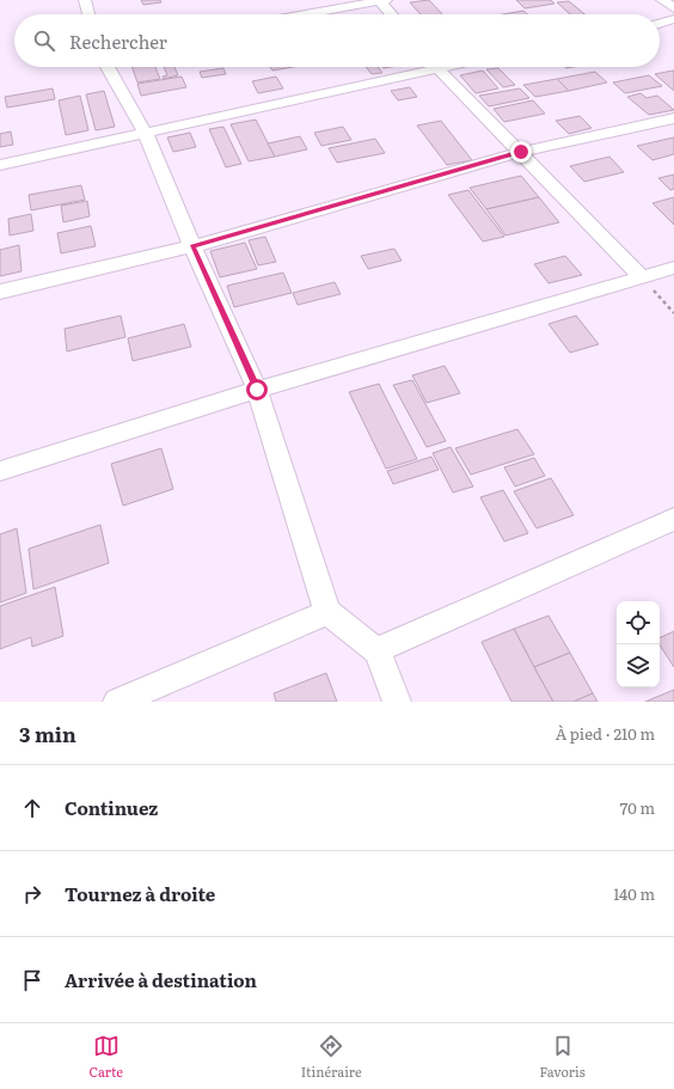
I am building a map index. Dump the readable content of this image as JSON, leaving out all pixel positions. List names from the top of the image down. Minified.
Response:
{"page":{"search":"Rechercher","heading":["3 min","À pied · 210 m"],"list":[["Continuez","70 m"],["Tournez à droite","140 m"],"Arrivée à destination"],"nav":["Carte","Itinéraire","Favoris"]}}
